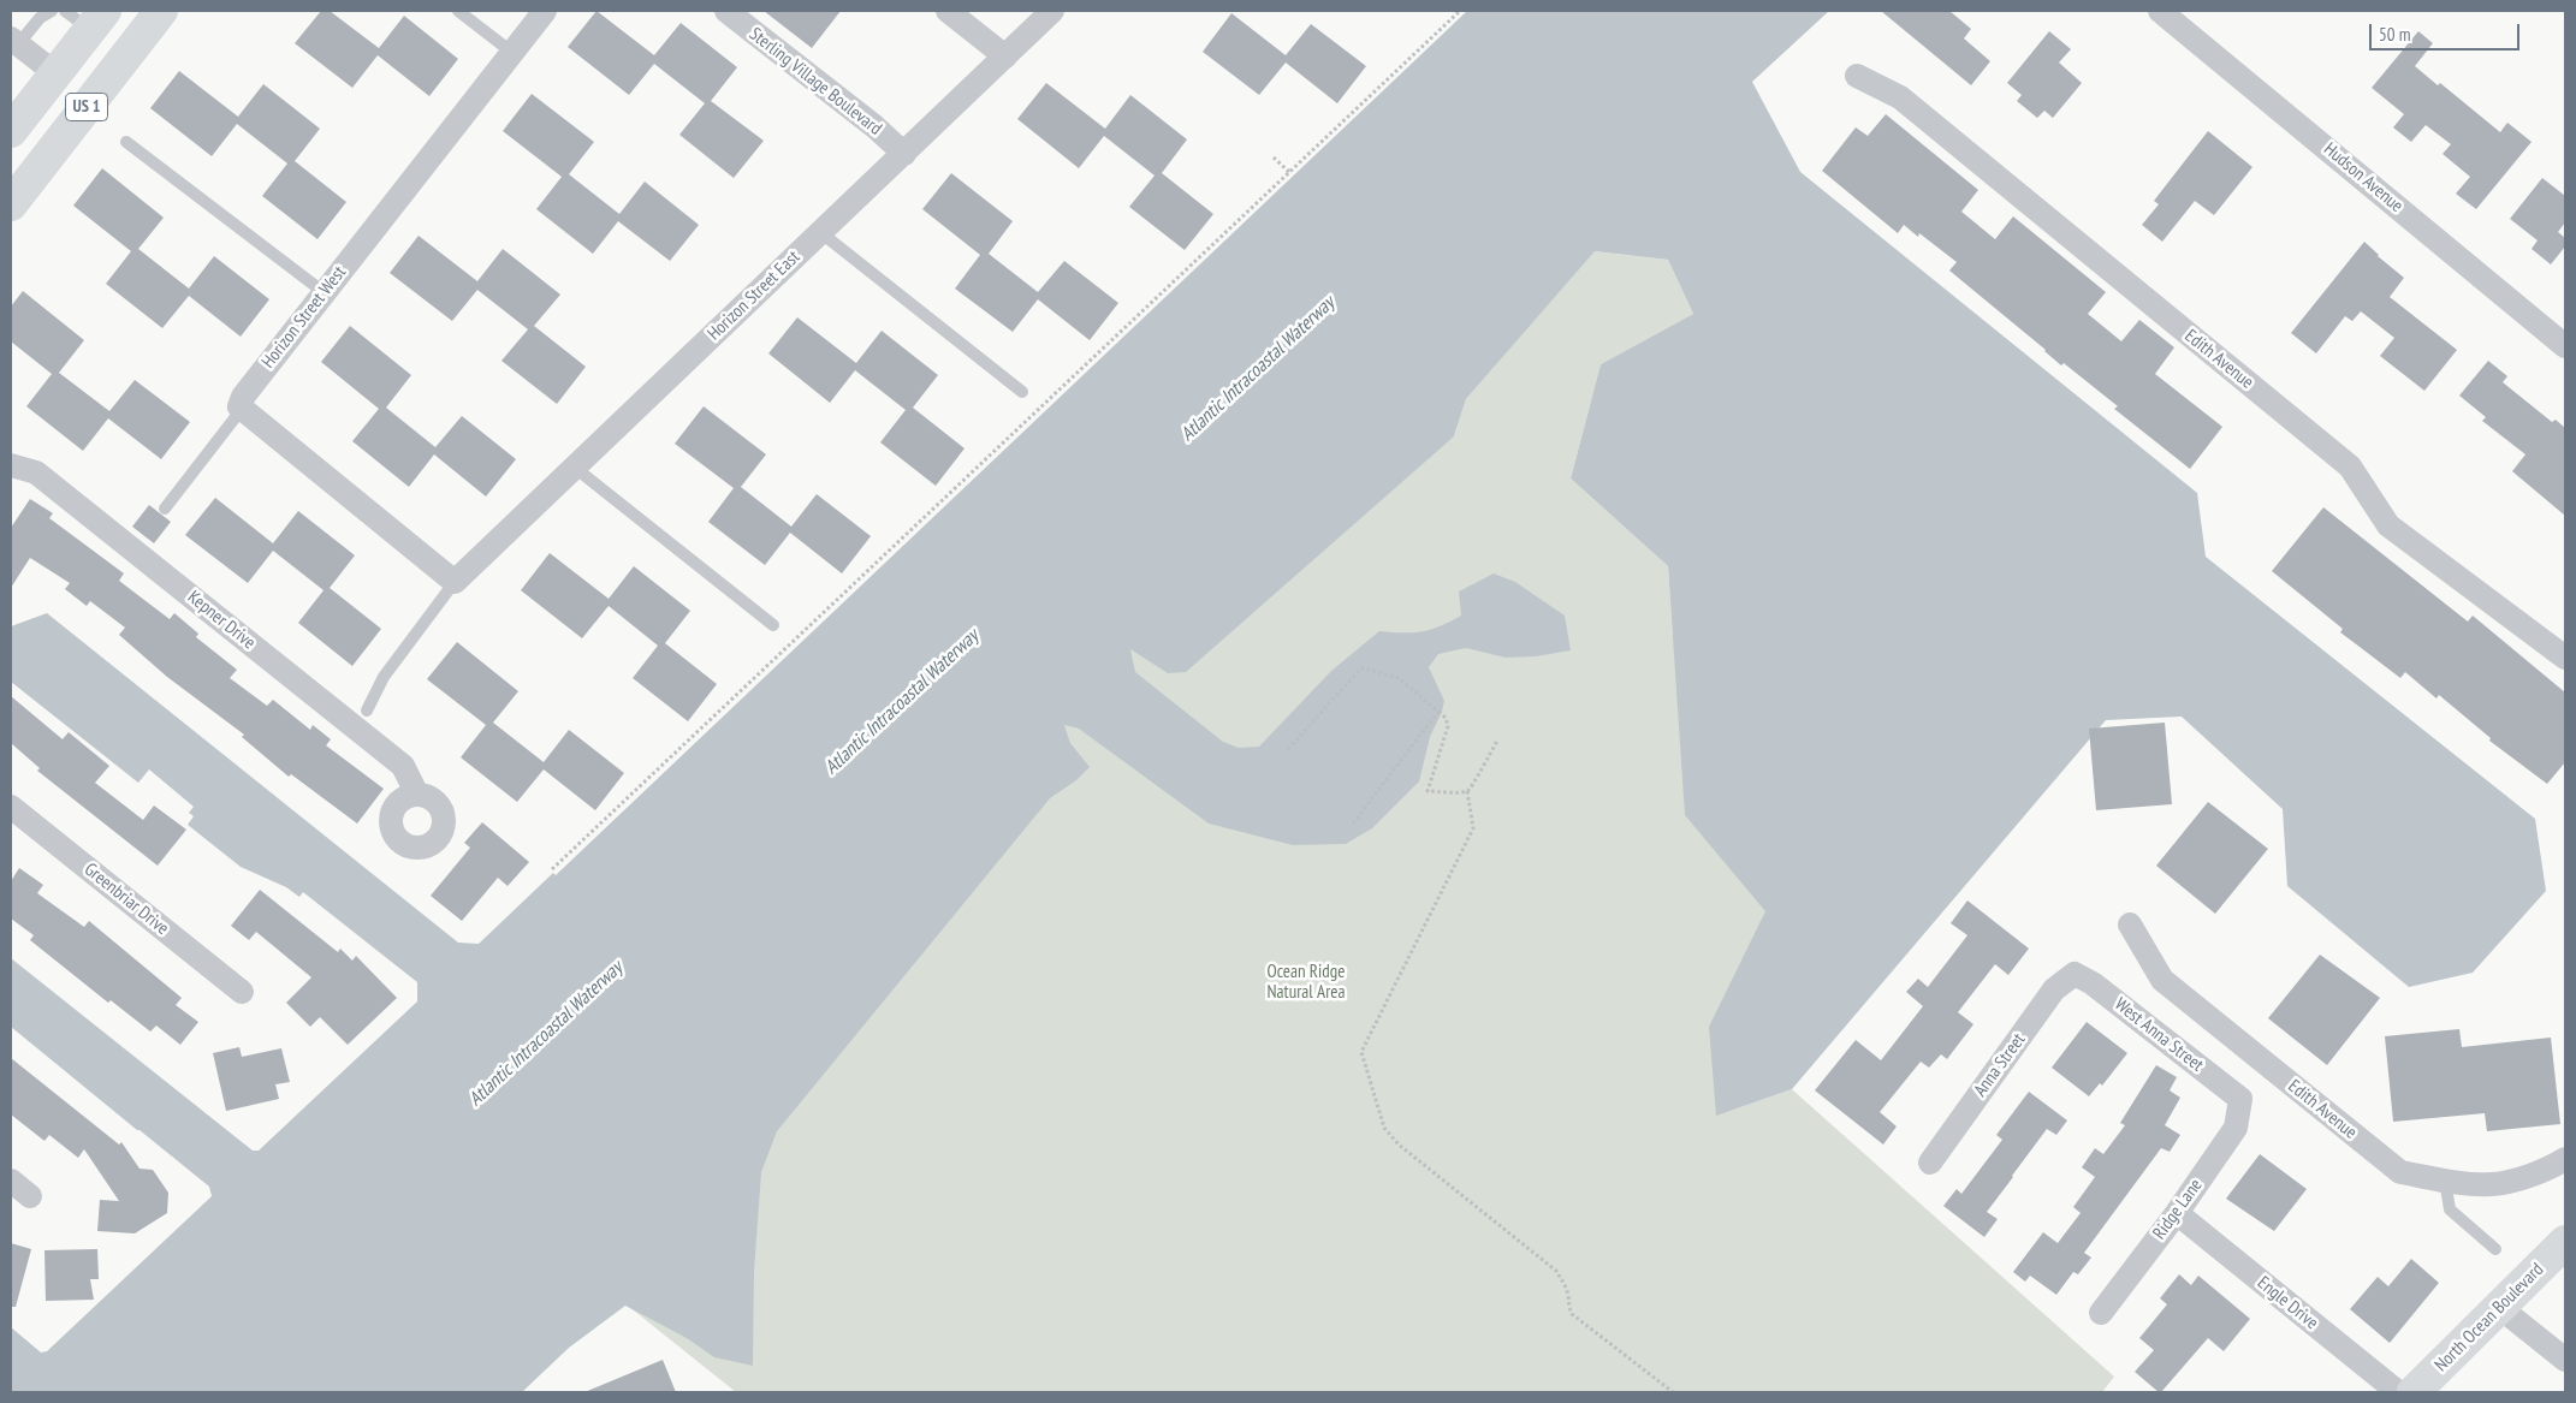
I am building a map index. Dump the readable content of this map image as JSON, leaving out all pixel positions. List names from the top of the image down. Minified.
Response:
{"streets":{"main road":["US 1","North Ocean Boulevard"],"street":["Sterling Village Boulevard","Hudson Avenue","Horizon Street East","Horizon Street West","Edith Avenue","Kepner Drive","Greenbriar Drive","West Anna Street","Anna Street","Ridge Lane","Engle Drive"]},"crossings":[["Sterling Village Boulevard","Horizon Street East"],["West Anna Street","Anna Street"],["West Anna Street","Ridge Lane"],["Ridge Lane","Engle Drive"]],"water":["Atlantic Intracoastal Waterway"],"parks":["Ocean Ridge Natural Area"],"scale_bar":"50 m"}
